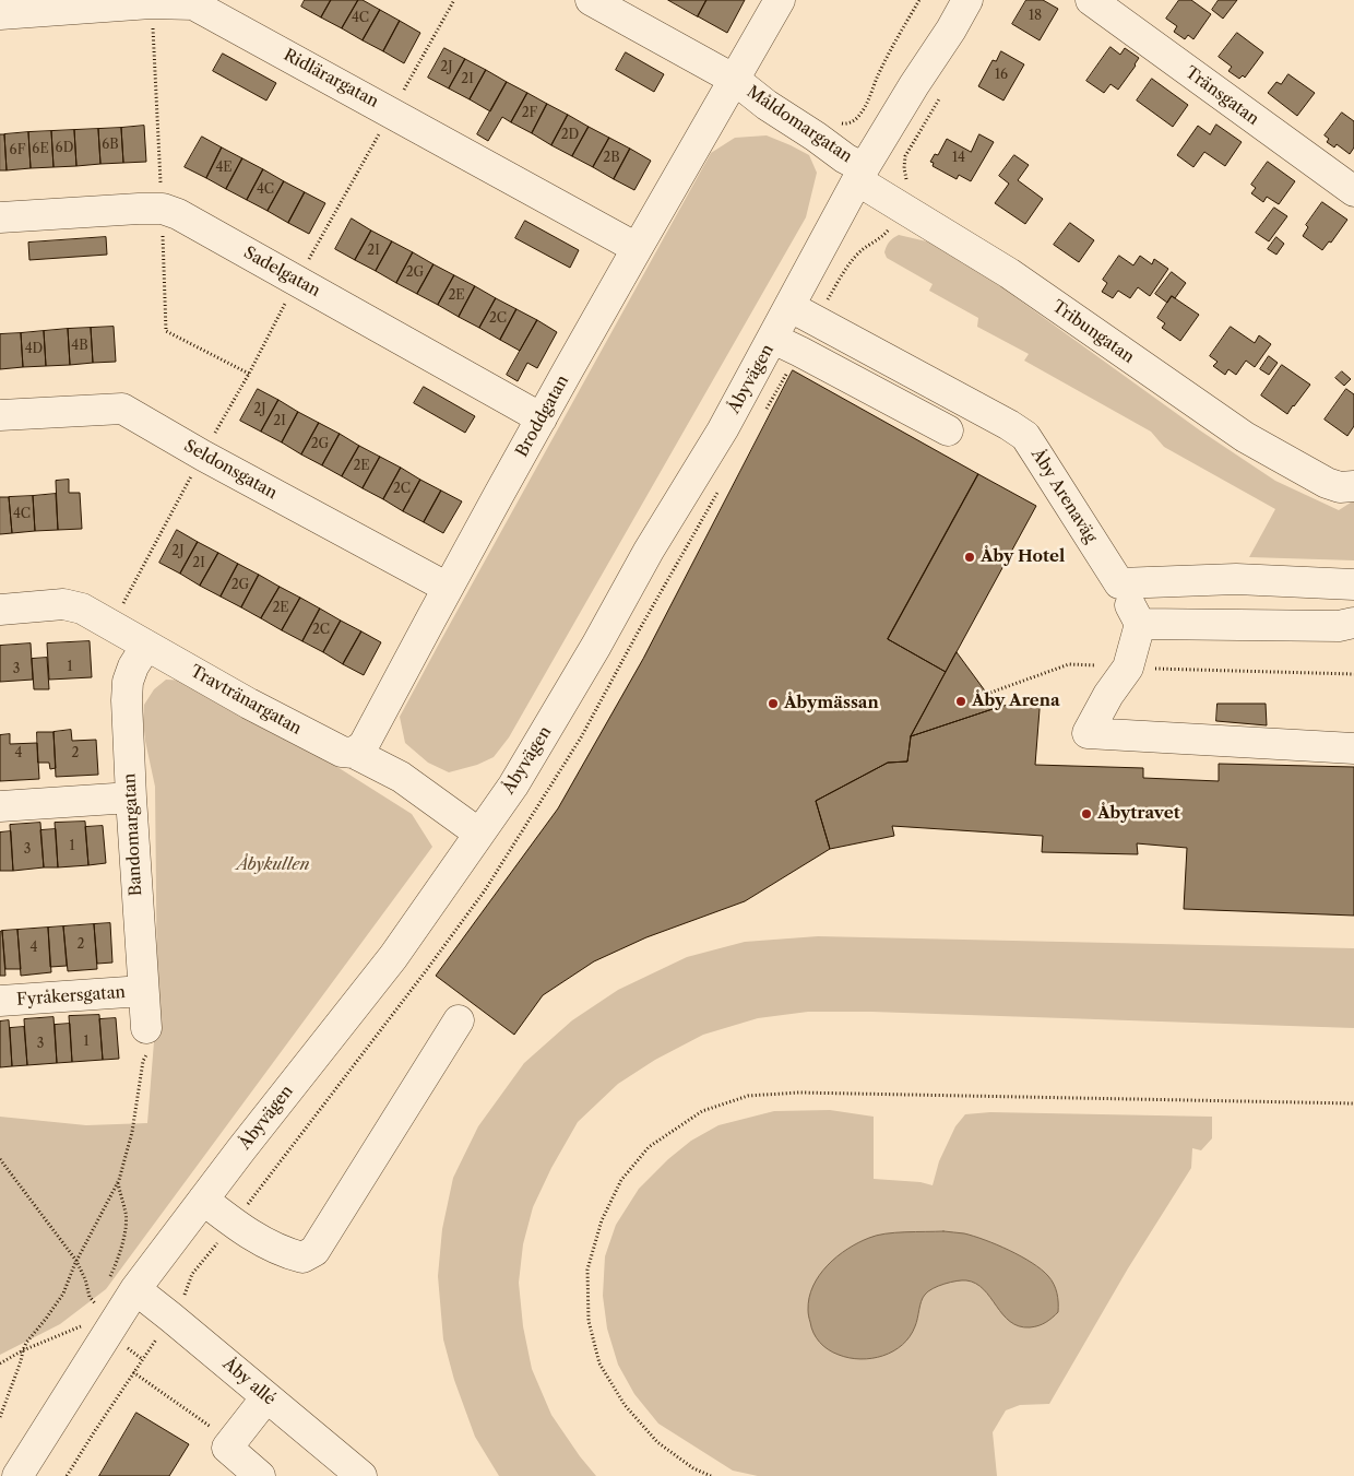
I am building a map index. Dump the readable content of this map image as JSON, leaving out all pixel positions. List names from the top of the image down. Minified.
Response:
{"streets":{"street":["Ridlärargatan","Tränsgatan","Måldomargatan","Sadelgatan","Tribungatan","Åbyvägen","Broddgatan","Seldonsgatan","Åby Arenaväg","Travtränargatan","Bandomargatan","Fyråkersgatan","Åby allé"]},"crossings":[["Ridlärargatan","Broddgatan"],["Måldomargatan","Tribungatan"],["Måldomargatan","Åbyvägen"],["Måldomargatan","Broddgatan"],["Sadelgatan","Broddgatan"],["Tribungatan","Åbyvägen"],["Åbyvägen","Åby Arenaväg"],["Åbyvägen","Travtränargatan"],["Åbyvägen","Åby allé"],["Broddgatan","Seldonsgatan"],["Broddgatan","Travtränargatan"],["Travtränargatan","Bandomargatan"],["Bandomargatan","Fyråkersgatan"]],"parks":["Åbykullen"],"places":["Åby Hotel","Åby Arena","Åbymässan","Åbytravet"],"house_numbers":["18","4C","2J","16","2I","2F","2D","6B","6D","6E","6F","2B","14","4E","4C","2I","2G","2E","2C","4B","4D","2J","2I","2G","2E","2C","4C","2J","2I","2G","2E","2C","1","3","4","2","1","3","2","4","1","3"]}
